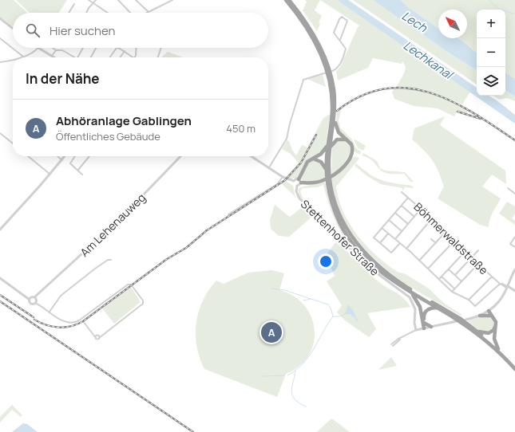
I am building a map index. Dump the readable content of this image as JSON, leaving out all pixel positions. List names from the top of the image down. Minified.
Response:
{"streets":{"street":["Am Lehenauweg","Stettenhofer Straße","Böhmerwaldstraße"]},"water":["Lech","Lechkanal"],"north":"top left","page":{"map_buttons":["+","−"],"search":"Hier suchen","heading":"In der Nähe","list":[{"mark":"A","name":"Abhöranlage Gablingen","note":"Öffentliches Gebäude","value":"450 m"}],"pins":"A"}}
